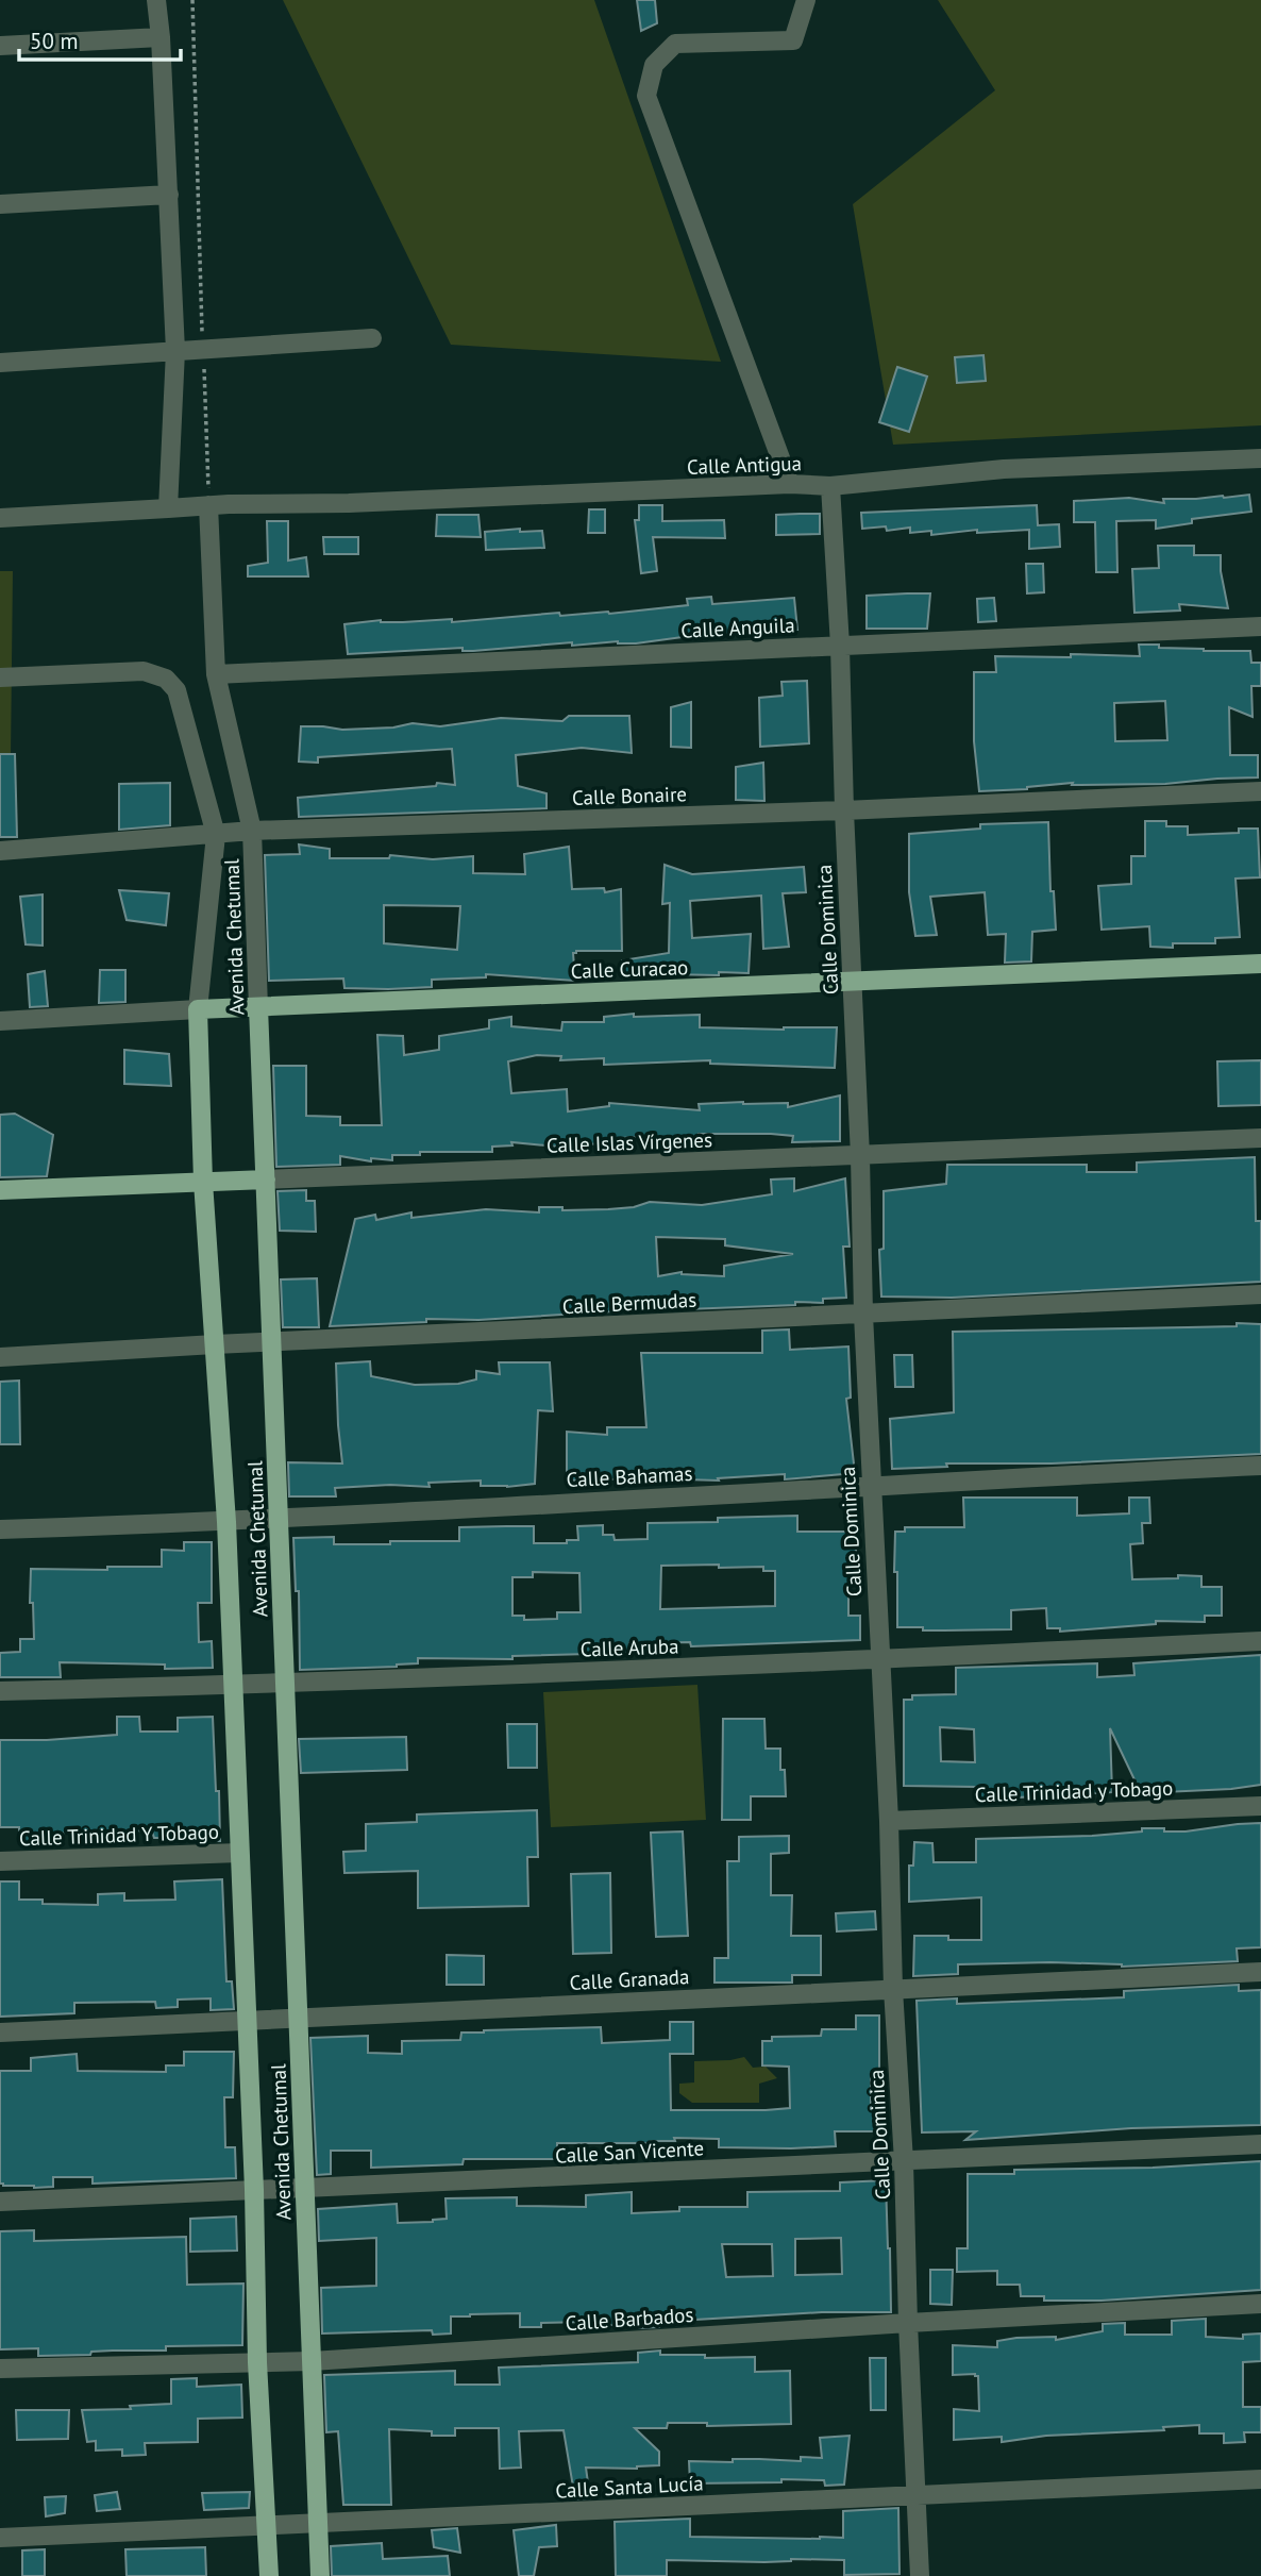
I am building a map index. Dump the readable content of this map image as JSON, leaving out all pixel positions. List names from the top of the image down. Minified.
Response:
{"streets":{"main road":["Avenida Chetumal","Calle Curacao","Calle Islas Vírgenes"],"street":["Calle Antigua","Calle Anguila","Calle Bonaire","Calle Dominica","Calle Bermudas","Calle Bahamas","Calle Aruba","Calle Trinidad y Tobago","Calle Trinidad Y Tobago","Calle Granada","Calle San Vicente","Calle Barbados","Calle Santa Lucía"]},"crossings":[["Calle Antigua","Calle Dominica"],["Calle Antigua","Avenida Chetumal"],["Calle Anguila","Calle Dominica"],["Calle Anguila","Avenida Chetumal"],["Calle Bonaire","Calle Dominica"],["Calle Bonaire","Avenida Chetumal"],["Calle Dominica","Calle Curacao"],["Calle Dominica","Calle Islas Vírgenes"],["Calle Dominica","Calle Bermudas"],["Calle Dominica","Calle Bahamas"],["Calle Dominica","Calle Aruba"],["Calle Dominica","Calle Trinidad y Tobago"],["Calle Dominica","Calle Granada"],["Calle Dominica","Calle San Vicente"],["Calle Dominica","Calle Barbados"],["Calle Dominica","Calle Santa Lucía"],["Avenida Chetumal","Calle Curacao"],["Avenida Chetumal","Calle Islas Vírgenes"],["Avenida Chetumal","Calle Bermudas"],["Avenida Chetumal","Calle Bahamas"],["Avenida Chetumal","Calle Aruba"],["Avenida Chetumal","Calle Trinidad Y Tobago"],["Avenida Chetumal","Calle Granada"],["Avenida Chetumal","Calle San Vicente"],["Avenida Chetumal","Calle Barbados"],["Avenida Chetumal","Calle Santa Lucía"]],"scale_bar":"50 m"}
